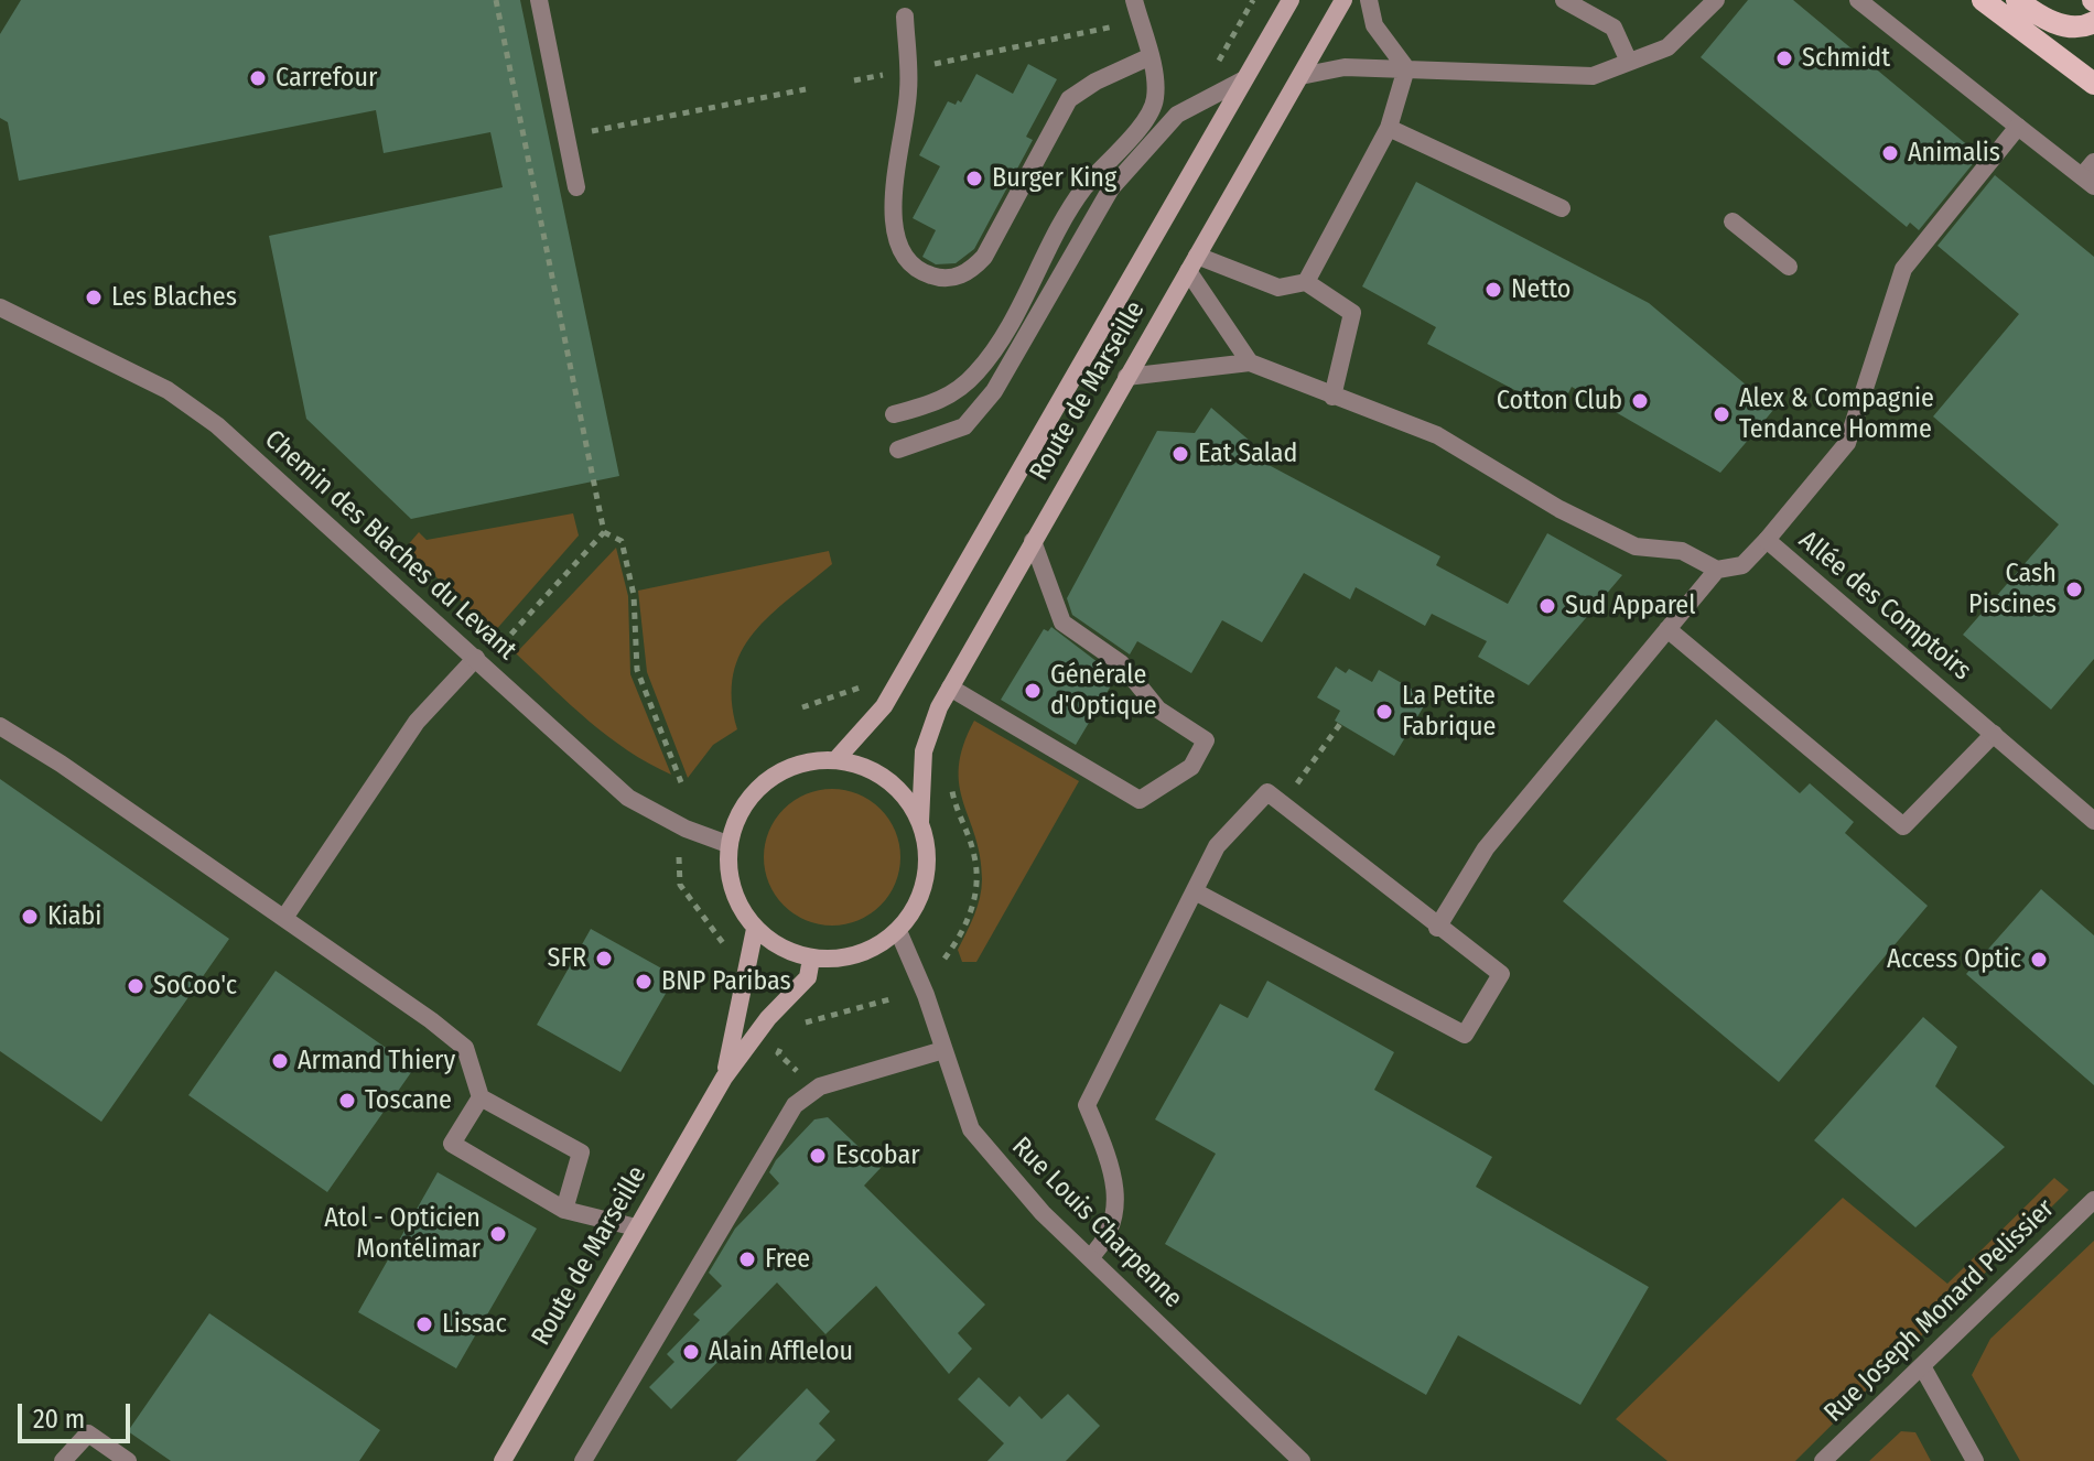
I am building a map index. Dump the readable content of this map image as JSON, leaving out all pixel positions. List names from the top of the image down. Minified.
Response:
{"streets":{"main road":["Route de Marseille"],"street":["Chemin des Blaches du Levant","Allée des Comptoirs","Rue Louis Charpenne","Rue Joseph Monard Pelissier"]},"crossings":[["Route de Marseille","Chemin des Blaches du Levant"],["Route de Marseille","Rue Louis Charpenne"],["Chemin des Blaches du Levant","Rue Louis Charpenne"]],"places":["Schmidt","Carrefour","Animalis","Burger King","Netto","Les Blaches","Cotton Club","Alex & Compagnie Tendance Homme","Eat Salad","Cash Piscines","Sud Apparel","Générale d'Optique","La Petite Fabrique","Kiabi","SFR","Access Optic","BNP Paribas","SoCoo'c","Armand Thiery","Toscane","Escobar","Atol - Opticien Montélimar","Free","Lissac","Alain Afflelou"],"scale_bar":"20 m"}
